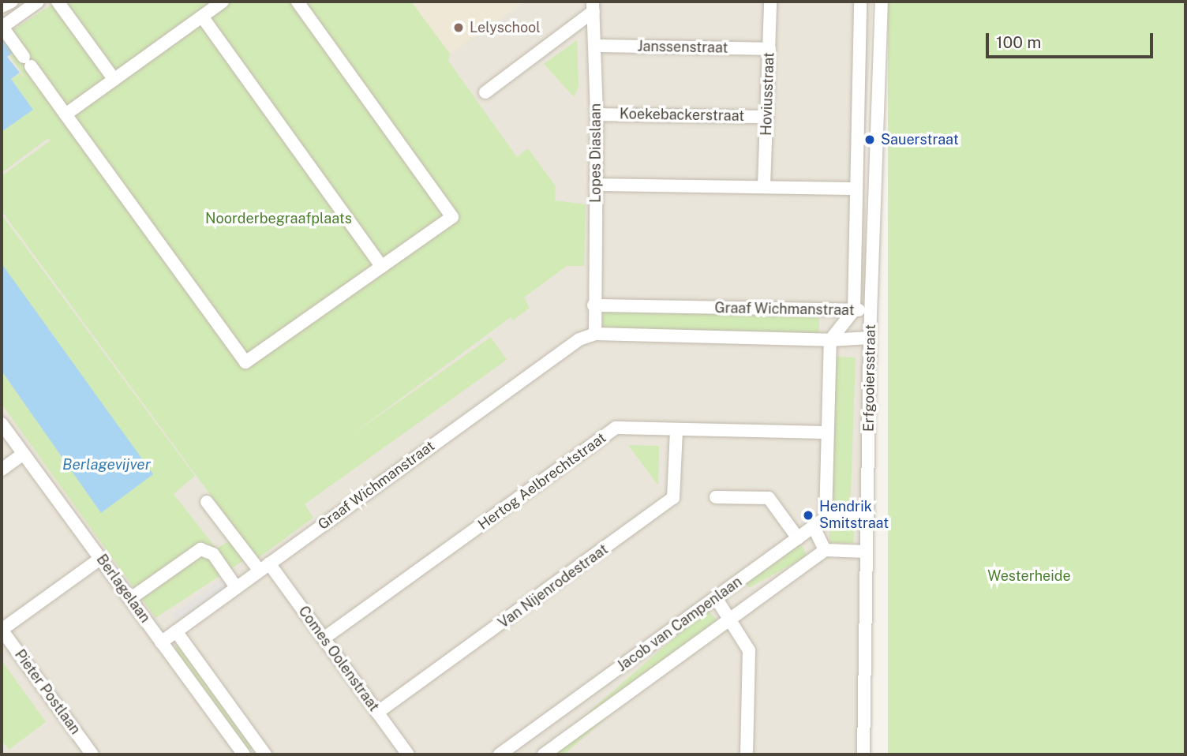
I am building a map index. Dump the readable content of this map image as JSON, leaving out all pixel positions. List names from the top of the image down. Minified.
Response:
{"streets":{"street":["Janssenstraat","Hoviusstraat","Koekebackerstraat","Lopes Diaslaan","Graaf Wichmanstraat","Erfgooiersstraat","Hertog Aelbrechtstraat","Van Nijenrodestraat","Berlagelaan","Jacob van Campenlaan","Comes Oolenstraat","Pieter Postlaan"]},"crossings":[["Janssenstraat","Hoviusstraat"],["Janssenstraat","Lopes Diaslaan"],["Hoviusstraat","Koekebackerstraat"],["Koekebackerstraat","Lopes Diaslaan"],["Lopes Diaslaan","Graaf Wichmanstraat"],["Graaf Wichmanstraat","Erfgooiersstraat"],["Graaf Wichmanstraat","Berlagelaan"],["Graaf Wichmanstraat","Comes Oolenstraat"],["Hertog Aelbrechtstraat","Van Nijenrodestraat"],["Hertog Aelbrechtstraat","Comes Oolenstraat"],["Van Nijenrodestraat","Comes Oolenstraat"]],"water":["Berlagevijver"],"parks":["Noorderbegraafplaats","Westerheide"],"places":["Lelyschool","Sauerstraat","Hendrik Smitstraat"],"scale_bar":"100 m"}
